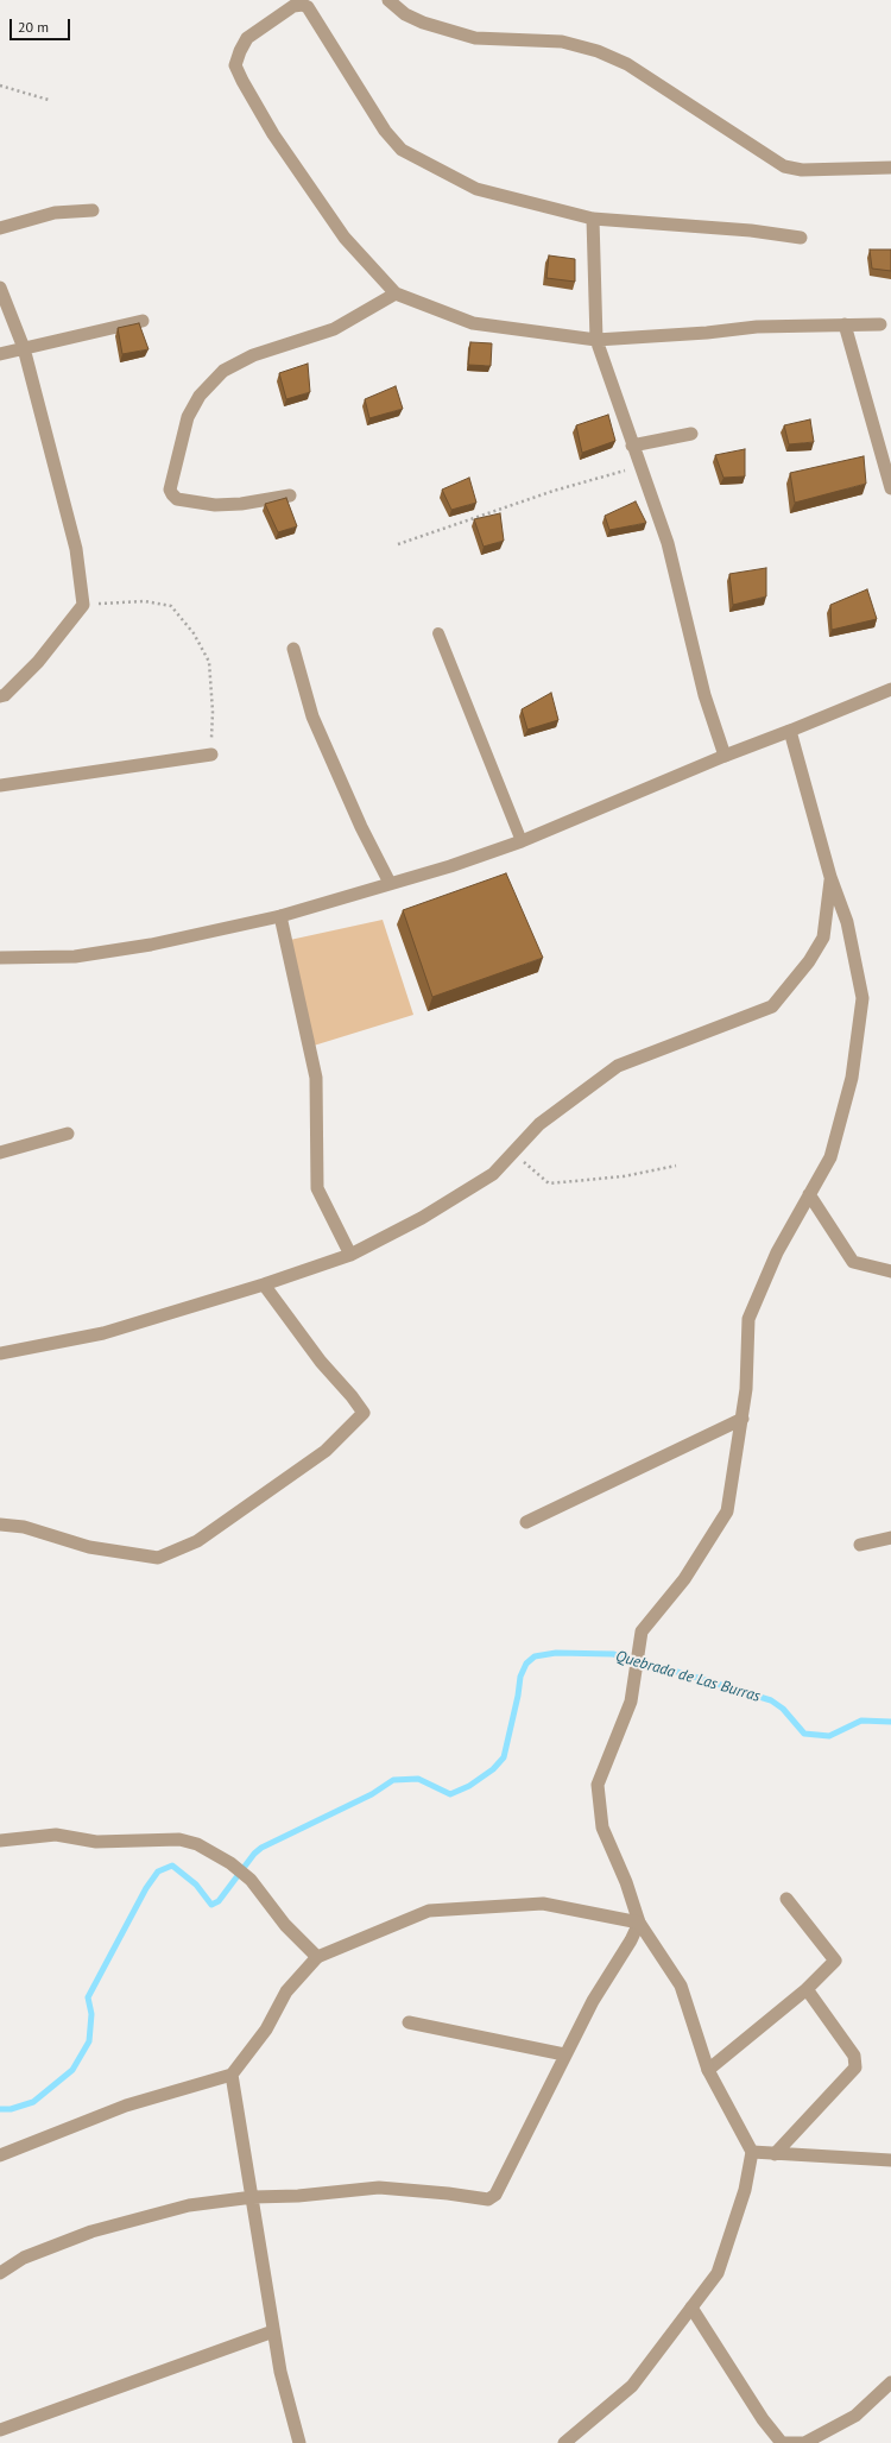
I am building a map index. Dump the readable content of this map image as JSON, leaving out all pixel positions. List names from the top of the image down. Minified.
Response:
{"water":["Quebrada de Las Burras"],"scale_bar":"20 m"}
